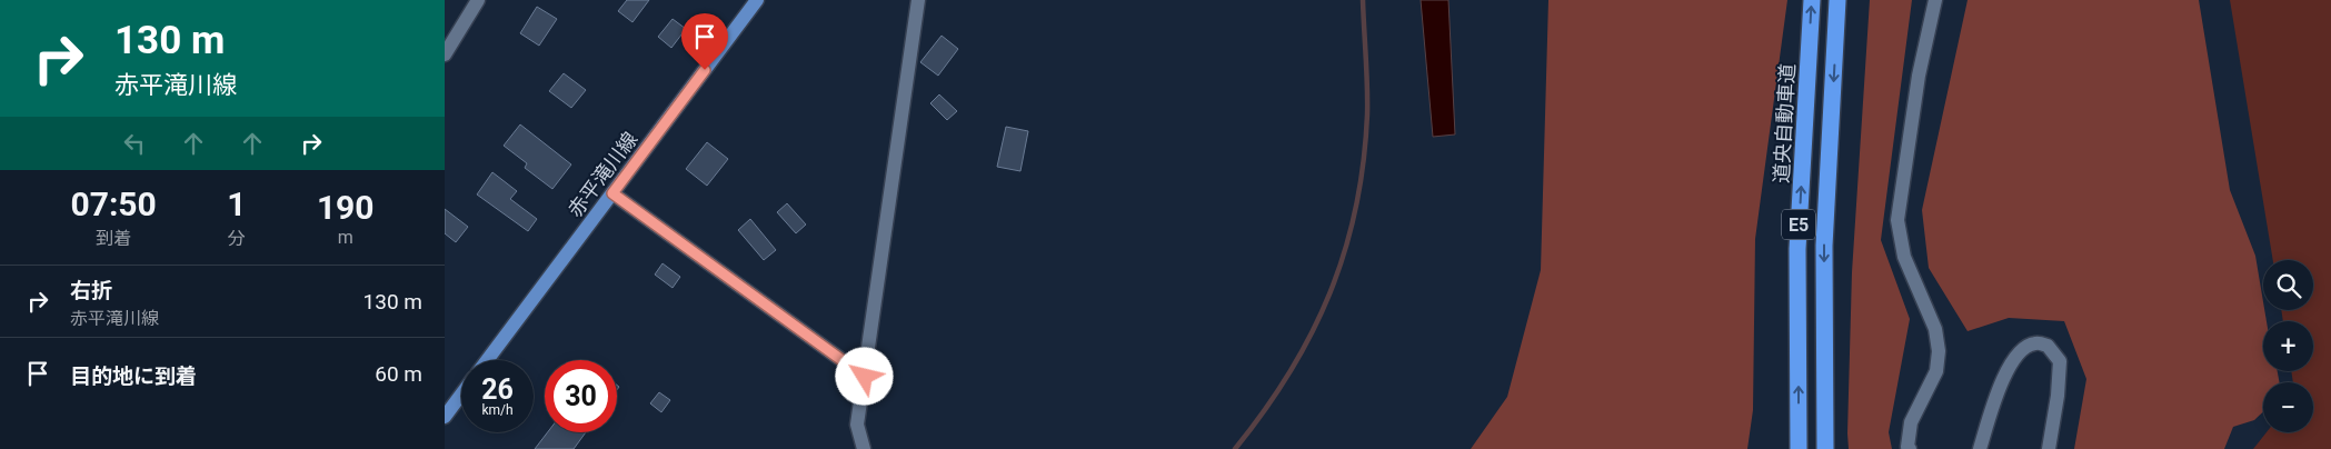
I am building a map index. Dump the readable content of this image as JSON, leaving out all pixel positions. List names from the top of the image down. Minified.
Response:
{"streets":{"highway":["道央自動車道","E5"],"main road":["赤平滝川線"]},"page":{"turn":["130 m","赤平滝川線"],"eta":["07:50","到着","1","分","190","m"],"map_buttons":["+","−"],"list":[{"name":"右折","note":"赤平滝川線","value":"130 m"},{"name":"目的地に到着","value":"60 m"}],"speed":"26 km/h","limit":"30"}}
